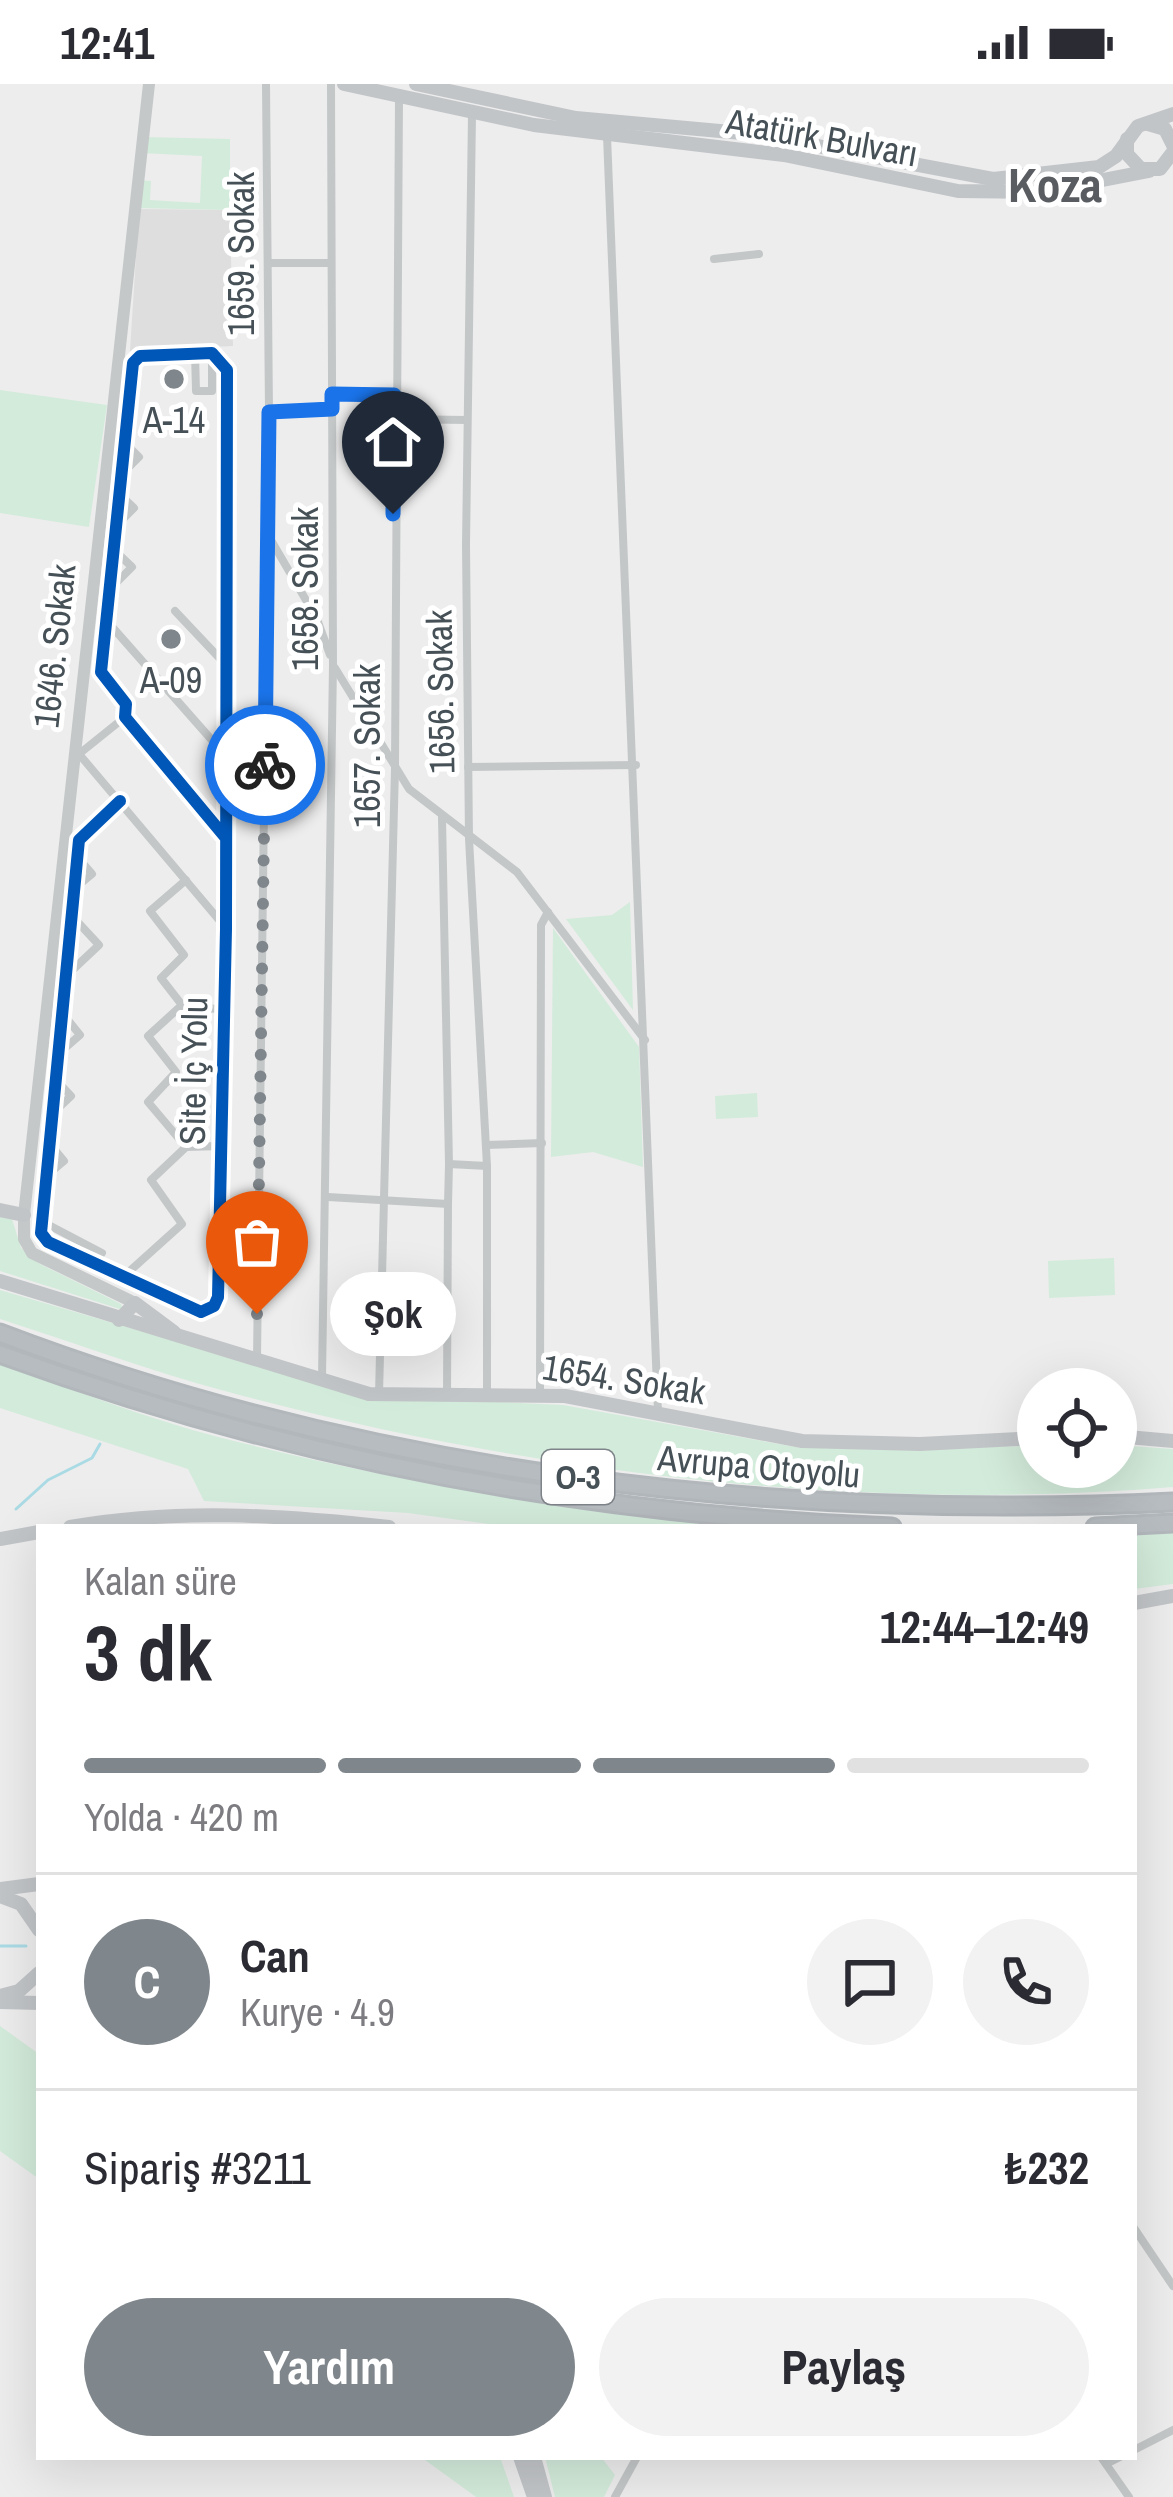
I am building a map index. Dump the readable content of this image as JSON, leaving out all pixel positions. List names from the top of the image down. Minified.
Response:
{"streets":{"highway":["Avrupa Otoyolu","O-3"],"main road":["Atatürk Bulvarı","1654. Sokak"],"street":["1659. Sokak","1658. Sokak","1646. Sokak","1656. Sokak","1657. Sokak","Site İç Yolu"]},"crossings":[["Atatürk Bulvarı","1656. Sokak"],["Atatürk Bulvarı","1657. Sokak"],["1659. Sokak","1654. Sokak"],["1658. Sokak","1654. Sokak"],["1656. Sokak","1654. Sokak"],["1657. Sokak","1654. Sokak"]],"districts":["Koza"],"places":["A-14","A-09","Şok"],"page":{"status":"12:41","bubble":"Şok","heading":["3 dk","Kalan süre","12:44–12:49"],"panel":["Can","Kurye · 4.9","Sipariş #3211","₺232"],"bar":"Yolda · 420 m","round":"C","buttons":["Yardım","Paylaş"]}}
